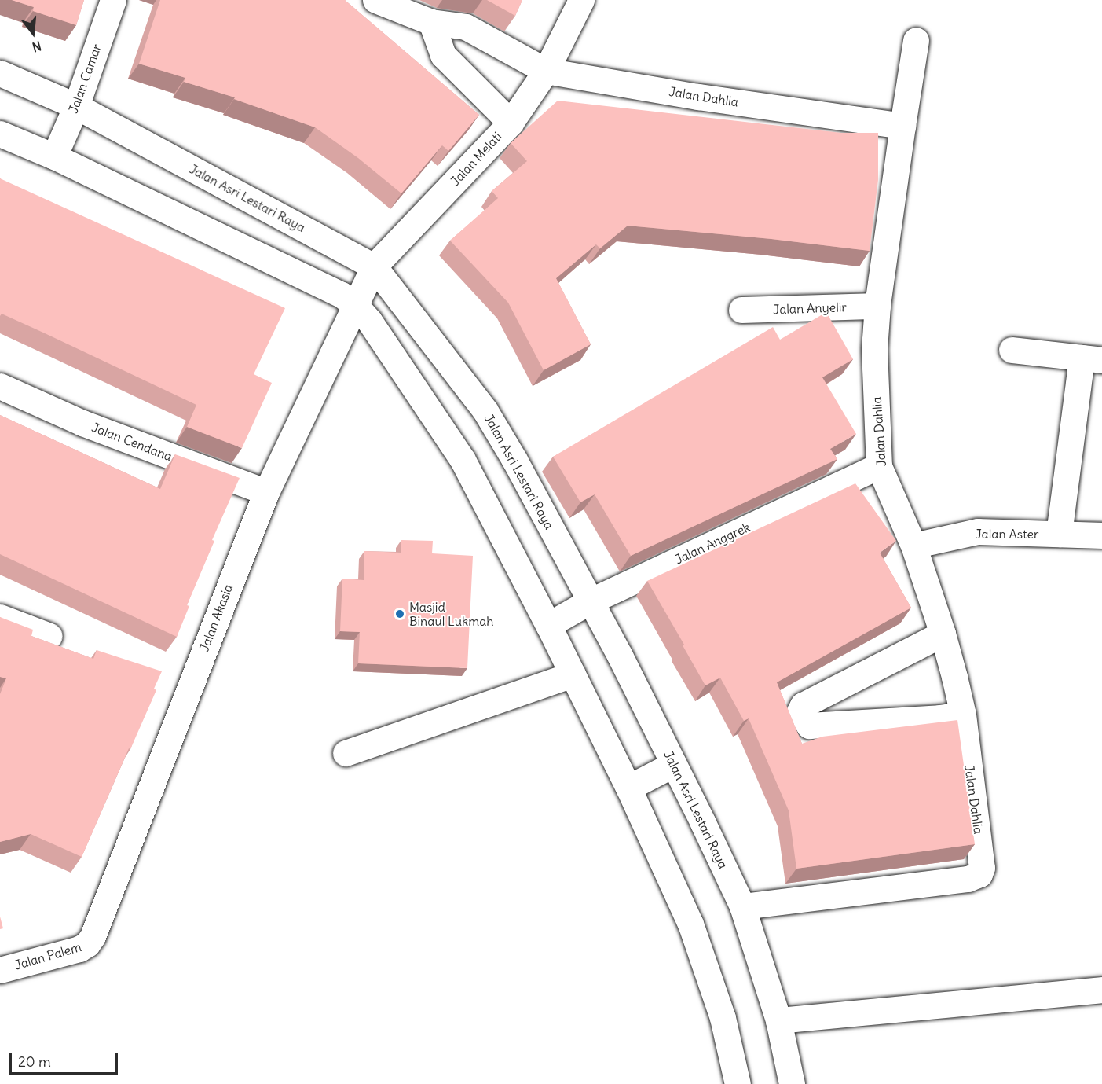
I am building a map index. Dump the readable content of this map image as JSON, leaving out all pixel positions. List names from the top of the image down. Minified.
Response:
{"streets":{"street":["Jalan Camar","Jalan Dahlia","Jalan Melati","Jalan Asri Lestari Raya","Jalan Anyelir","Jalan Cendana","Jalan Aster","Jalan Anggrek","Jalan Akasia","Jalan Palem"]},"crossings":[["Jalan Camar","Jalan Asri Lestari Raya"],["Jalan Dahlia","Jalan Melati"],["Jalan Dahlia","Jalan Asri Lestari Raya"],["Jalan Dahlia","Jalan Anyelir"],["Jalan Dahlia","Jalan Aster"],["Jalan Dahlia","Jalan Anggrek"],["Jalan Melati","Jalan Asri Lestari Raya"],["Jalan Melati","Jalan Akasia"],["Jalan Asri Lestari Raya","Jalan Anggrek"],["Jalan Cendana","Jalan Akasia"],["Jalan Akasia","Jalan Palem"]],"places":["Masjid Binaul Lukmah"],"scale_bar":"20 m","north":"bottom"}
